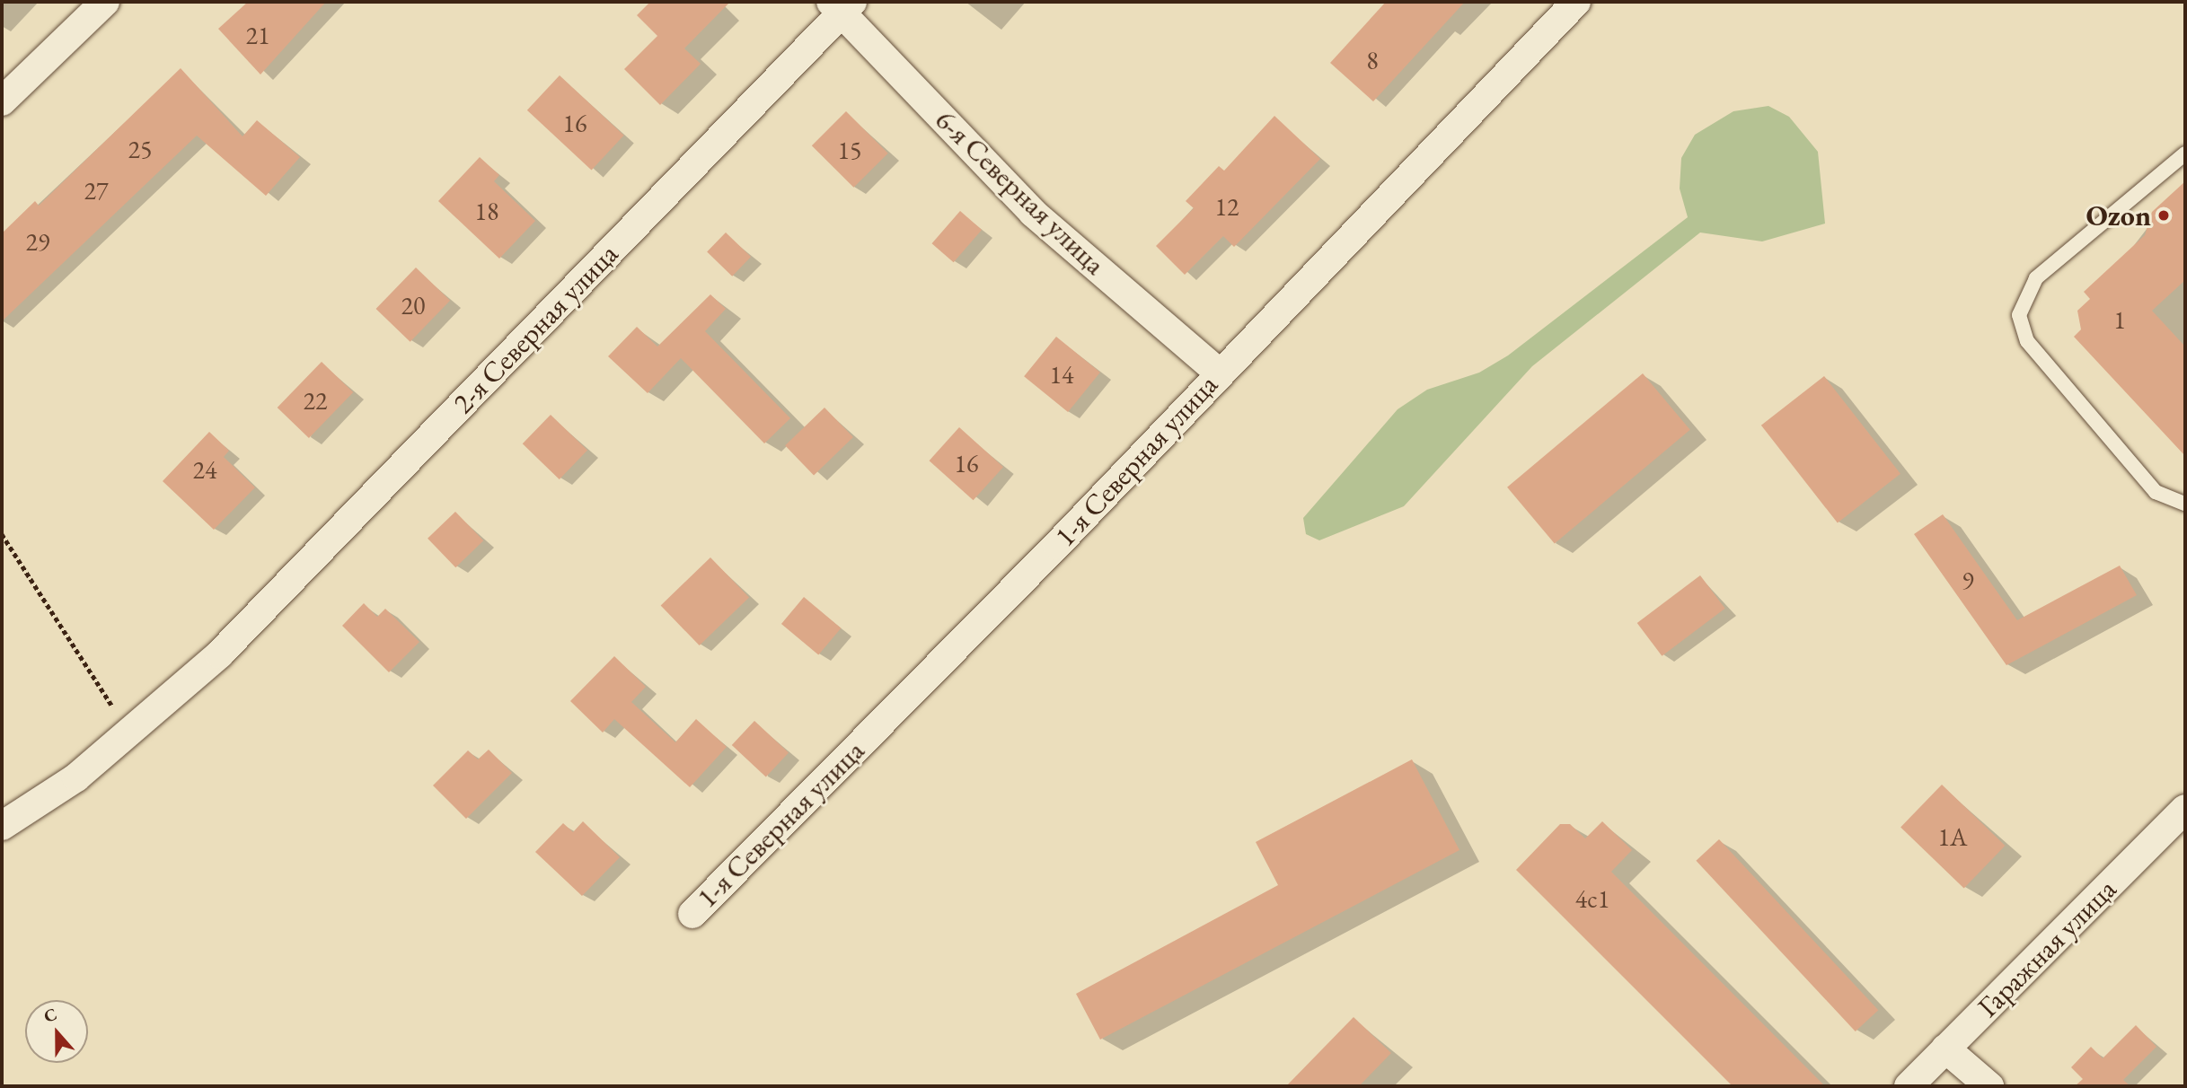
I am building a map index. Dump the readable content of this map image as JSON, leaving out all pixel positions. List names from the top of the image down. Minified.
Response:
{"streets":{"street":["6-я Северная улица","2-я Северная улица","1-я Северная улица","Гаражная улица"]},"crossings":[["6-я Северная улица","2-я Северная улица"],["6-я Северная улица","1-я Северная улица"]],"places":["Ozon"],"house_numbers":["21","8","16","25","15","27","12","18","29","20","1","14","22","16","24","9","1А","4с1"],"north":"top"}
